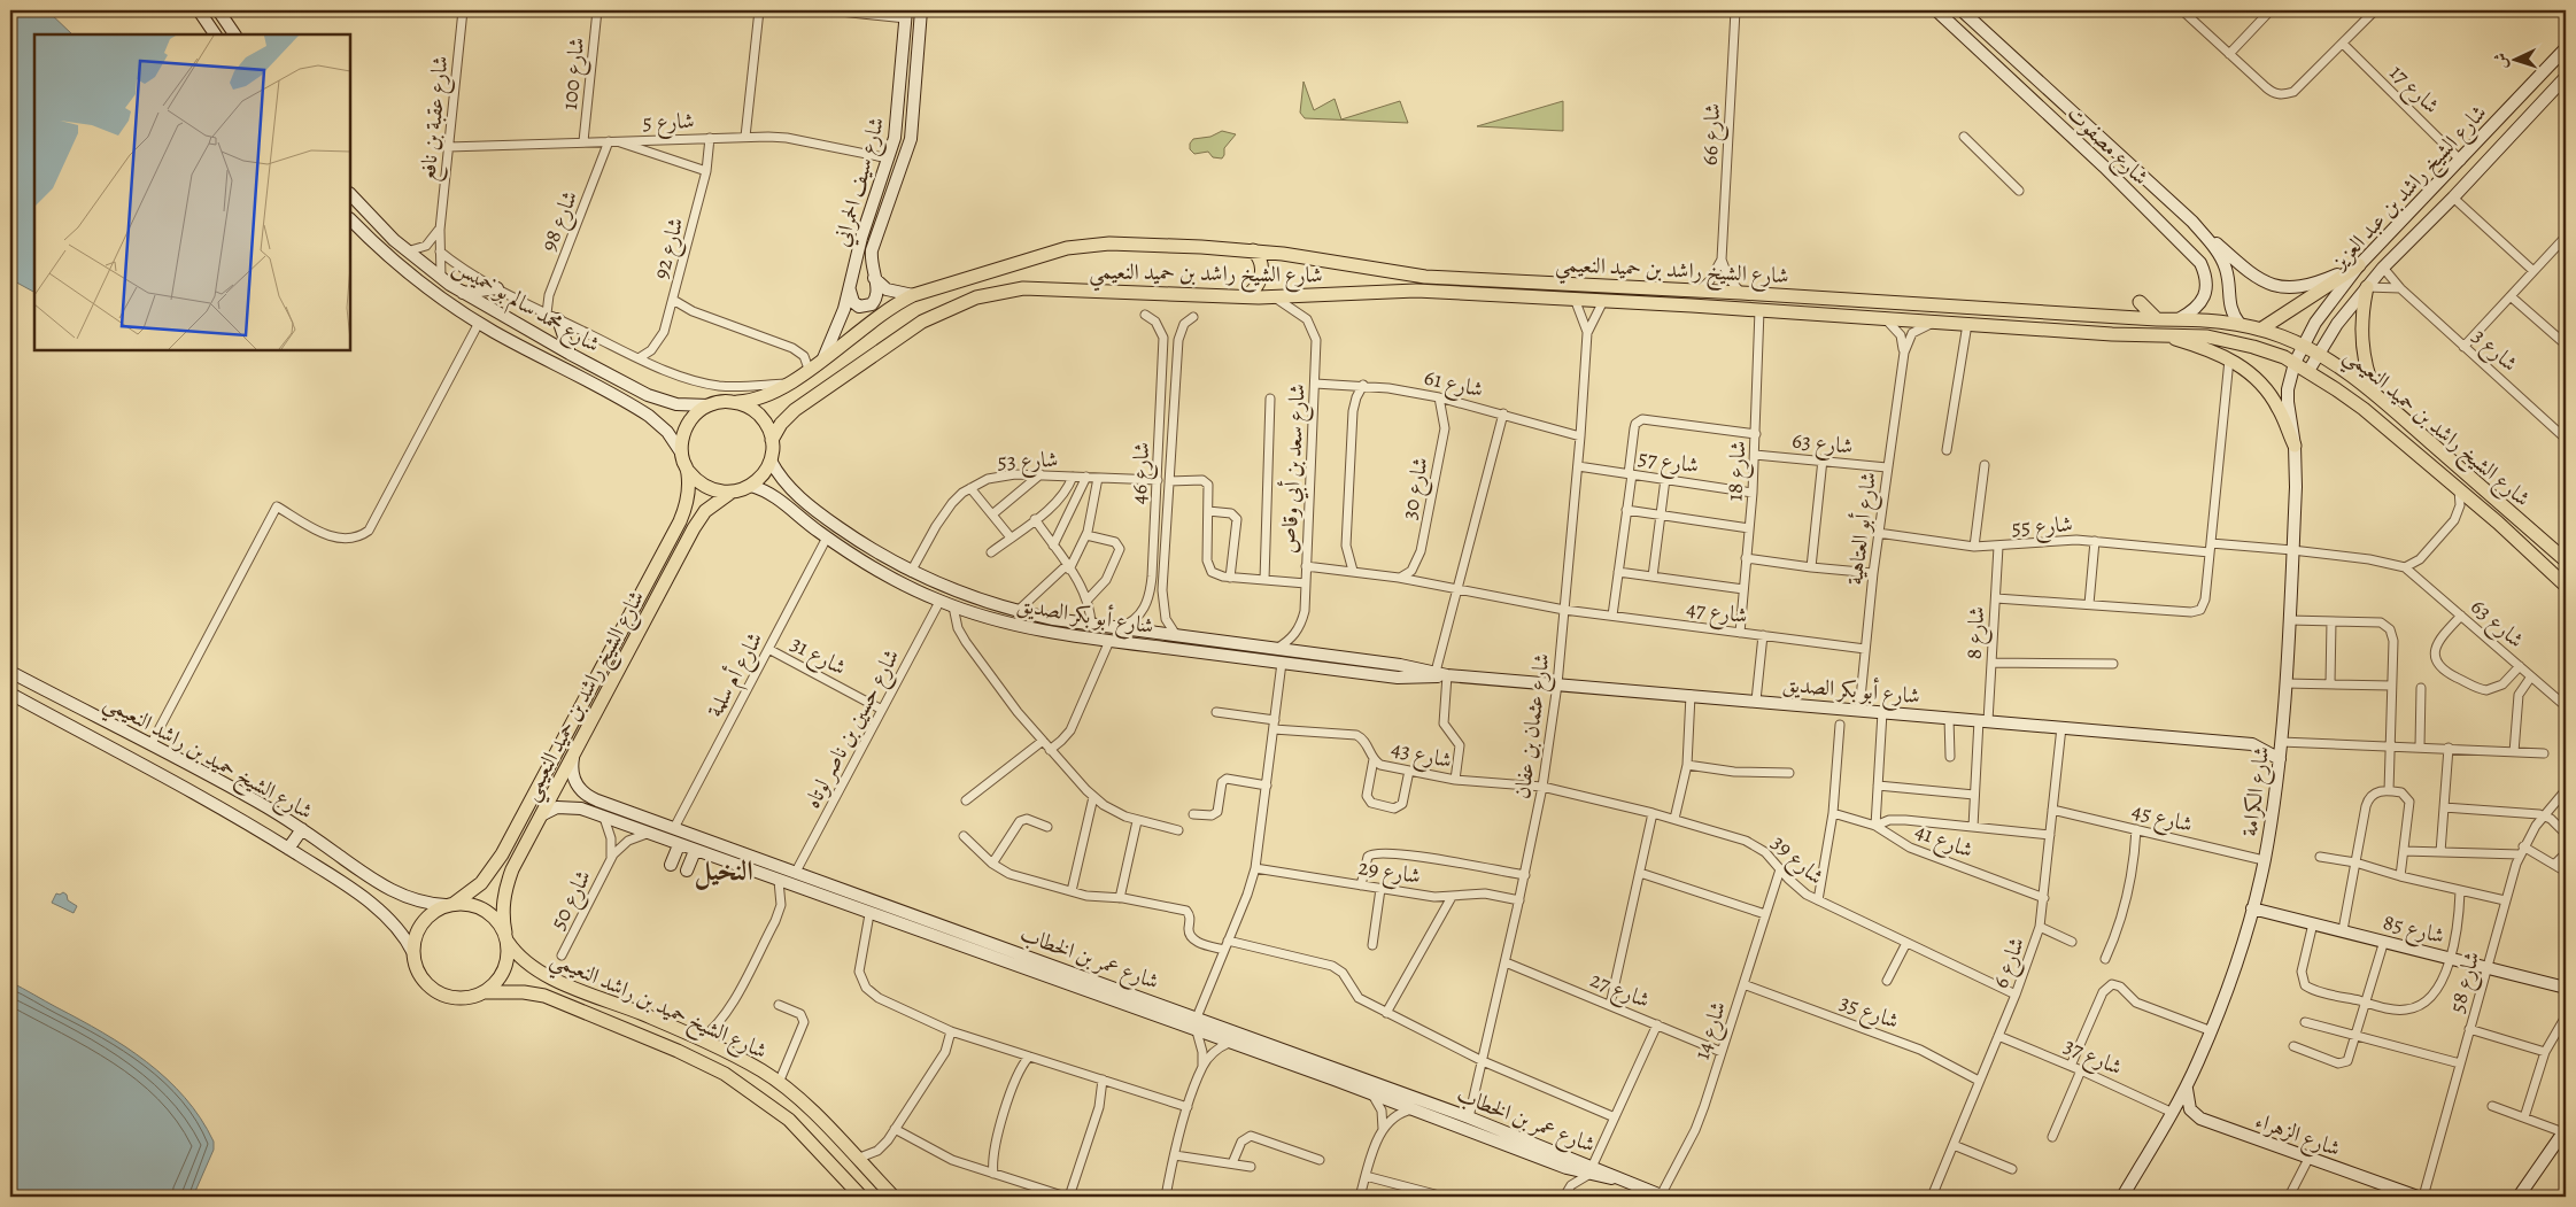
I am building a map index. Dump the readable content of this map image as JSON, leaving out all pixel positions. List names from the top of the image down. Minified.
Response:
{"streets":{"main road":["شارع الشيخ راشد بن حميد النعيمي","شارع الشيخ حميد بن راشد النعيمي"],"street":["شارع 100","شارع 17","شارع عقبة بن نافع","شارع 5","شارع 66","شارع مصفوت","شارع سيف الحمراني","شارع الشيخ راشد بن عبد العزيز","شارع 98","شارع 92","شارع محمد سالم بو خميس","شارع 3","شارع 61","شارع 63","شارع 53","شارع 57","شارع سعد بن أبي وقاص","شارع 18","شارع 46","شارع 30","شارع 55","شارع أبو العتاهية","شارع 47","شارع أبو بكر الصديق","شارع 8","شارع 31","شارع أم سلمة","شارع عثمان بن عفان","شارع حسين بن ناصر لوتاه","شارع 43","شارع الكرامة","شارع 45","شارع 41","شارع 39","شارع 29","شارع 50","شارع 85","شارع عمر بن الخطاب","شارع 6","شارع 58","شارع 27","شارع 35","شارع 14","شارع 37","شارع الزهراء"]},"crossings":[["شارع 100","شارع 5"],["شارع 17","شارع الشيخ راشد بن عبد العزيز"],["شارع عقبة بن نافع","شارع 5"],["شارع عقبة بن نافع","شارع محمد سالم بو خميس"],["شارع 5","شارع سيف الحمراني"],["شارع 5","شارع 98"],["شارع 5","شارع 92"],["شارع 66","شارع الشيخ راشد بن حميد النعيمي"],["شارع مصفوت","شارع الشيخ راشد بن حميد النعيمي"],["شارع سيف الحمراني","شارع الشيخ راشد بن حميد النعيمي"],["شارع الشيخ راشد بن عبد العزيز","شارع الشيخ راشد بن حميد النعيمي"],["شارع الشيخ راشد بن عبد العزيز","شارع 3"],["شارع الشيخ راشد بن عبد العزيز","شارع الكرامة"],["شارع الشيخ راشد بن حميد النعيمي","شارع محمد سالم بو خميس"],["شارع الشيخ راشد بن حميد النعيمي","شارع سعد بن أبي وقاص"],["شارع الشيخ راشد بن حميد النعيمي","شارع 18"],["شارع الشيخ راشد بن حميد النعيمي","شارع أبو العتاهية"],["شارع الشيخ راشد بن حميد النعيمي","شارع أبو بكر الصديق"],["شارع الشيخ راشد بن حميد النعيمي","شارع عثمان بن عفان"],["شارع الشيخ راشد بن حميد النعيمي","شارع الشيخ حميد بن راشد النعيمي"],["شارع الشيخ راشد بن حميد النعيمي","شارع الكرامة"],["شارع الشيخ راشد بن حميد النعيمي","شارع عمر بن الخطاب"],["شارع محمد سالم بو خميس","شارع أبو بكر الصديق"],["شارع 61","شارع سعد بن أبي وقاص"],["شارع 61","شارع 30"],["شارع 61","شارع عثمان بن عفان"],["شارع 63","شارع 18"],["شارع 63","شارع أبو العتاهية"],["شارع 53","شارع 46"],["شارع 53","شارع أبو بكر الصديق"],["شارع 57","شارع 18"],["شارع 57","شارع عثمان بن عفان"],["شارع سعد بن أبي وقاص","شارع 47"],["شارع سعد بن أبي وقاص","شارع أبو بكر الصديق"],["شارع 18","شارع 47"],["شارع 46","شارع أبو بكر الصديق"],["شارع 30","شارع 47"],["شارع 55","شارع أبو العتاهية"],["شارع 55","شارع 8"],["شارع أبو العتاهية","شارع 47"],["شارع أبو العتاهية","شارع أبو بكر الصديق"],["شارع 47","شارع عثمان بن عفان"],["شارع أبو بكر الصديق","شارع 8"],["شارع أبو بكر الصديق","شارع أم سلمة"],["شارع أبو بكر الصديق","شارع عثمان بن عفان"],["شارع أبو بكر الصديق","شارع حسين بن ناصر لوتاه"],["شارع أبو بكر الصديق","شارع الكرامة"],["شارع أبو بكر الصديق","شارع 6"],["شارع 31","شارع أم سلمة"],["شارع 31","شارع حسين بن ناصر لوتاه"],["شارع أم سلمة","شارع عمر بن الخطاب"],["شارع عثمان بن عفان","شارع 43"],["شارع عثمان بن عفان","شارع 39"],["شارع عثمان بن عفان","شارع 29"],["شارع عثمان بن عفان","شارع عمر بن الخطاب"],["شارع عثمان بن عفان","شارع 27"],["شارع حسين بن ناصر لوتاه","شارع عمر بن الخطاب"],["شارع 43","شارع 39"],["شارع الكرامة","شارع 45"],["شارع الكرامة","شارع 85"],["شارع الكرامة","شارع 37"],["شارع الكرامة","شارع الزهراء"],["شارع 45","شارع 6"],["شارع 41","شارع 6"],["شارع 39","شارع 6"],["شارع 39","شارع 14"],["شارع 50","شارع عمر بن الخطاب"],["شارع 85","شارع 58"],["شارع عمر بن الخطاب","شارع 14"],["شارع 6","شارع 35"],["شارع 6","شارع 37"],["شارع 27","شارع 14"],["شارع 35","شارع 14"]],"districts":["النخيل"],"north":"left"}
